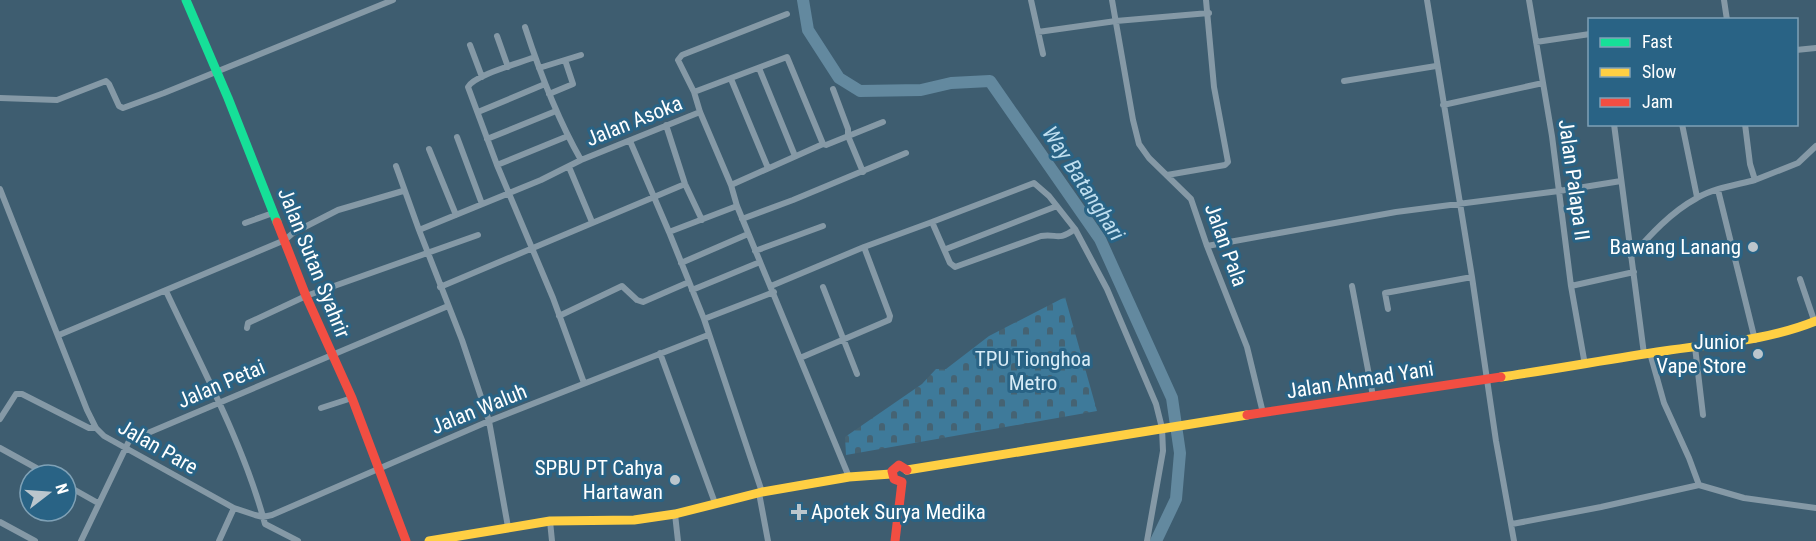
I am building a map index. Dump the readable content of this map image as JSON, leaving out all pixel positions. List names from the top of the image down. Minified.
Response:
{"streets":{"street":["Jalan Asoka","Jalan Palapa II","Jalan Pala","Jalan Sutan Syahrir","Jalan Ahmad Yani","Jalan Petai","Jalan Waluh","Jalan Pare"]},"crossings":[["Jalan Palapa II","Jalan Ahmad Yani"],["Jalan Pala","Jalan Ahmad Yani"],["Jalan Sutan Syahrir","Jalan Petai"],["Jalan Sutan Syahrir","Jalan Waluh"],["Jalan Petai","Jalan Pare"],["Jalan Waluh","Jalan Pare"]],"water":["Way Batanghari"],"parks":["TPU Tionghoa Metro"],"places":{"other":["Bawang Lanang","Junior Vape Store","SPBU PT Cahya Hartawan"],"health":["Apotek Surya Medika"]},"legend":["Fast","Slow","Jam"],"north":"right"}
